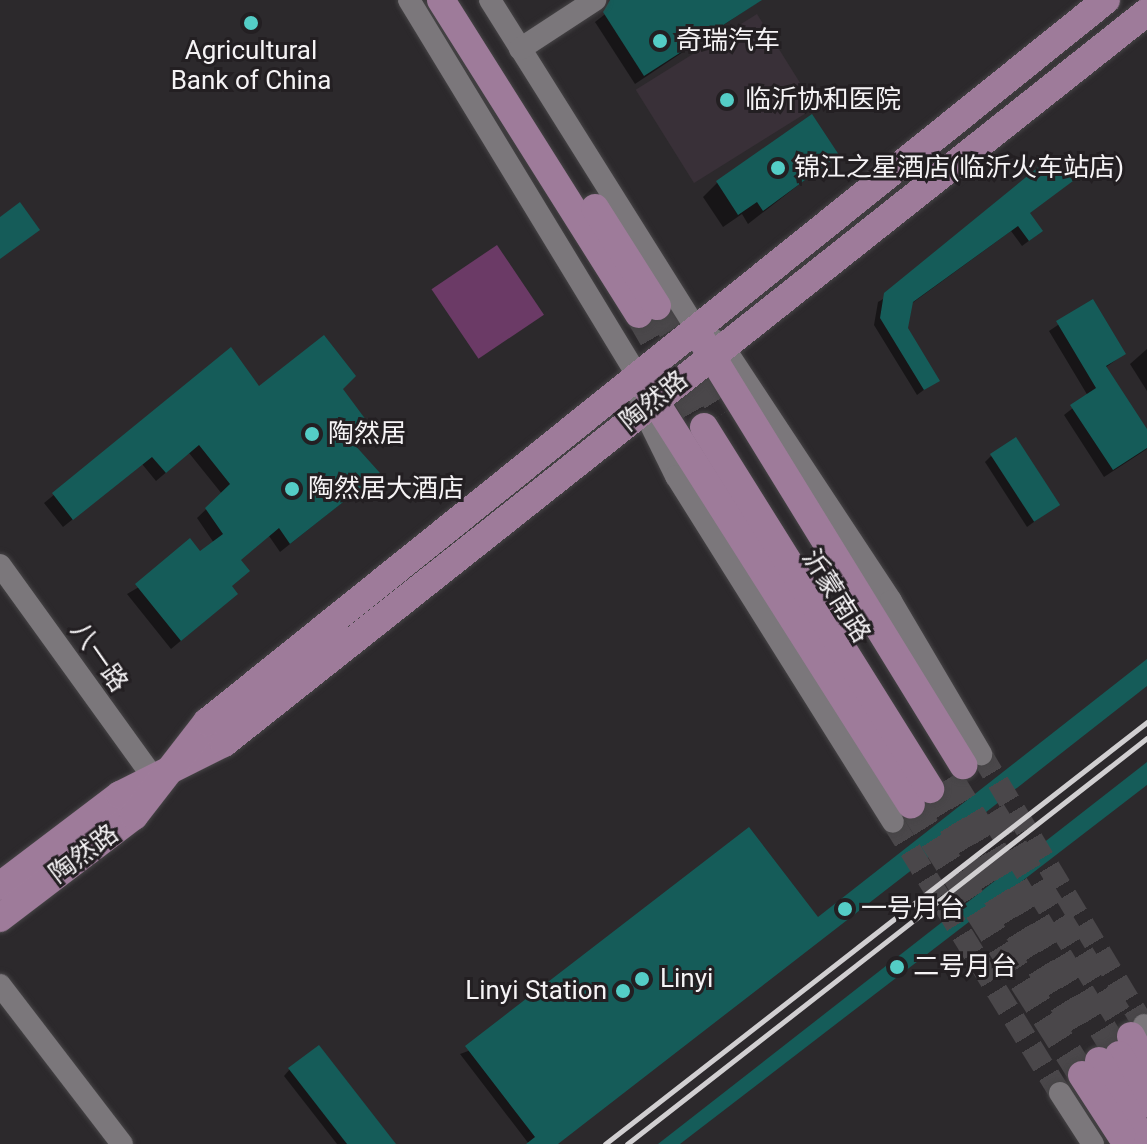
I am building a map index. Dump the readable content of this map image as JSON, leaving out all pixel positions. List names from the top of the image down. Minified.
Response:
{"streets":{"main road":["陶然路","沂蒙南路"],"street":["八一路"]},"crossings":[["陶然路","八一路"]],"places":["Agricultural Bank of China","奇瑞汽车","临沂协和医院","锦江之星酒店(临沂火车站店)","陶然居","陶然居大酒店","一号月台","二号月台","Linyi","Linyi Station"]}
